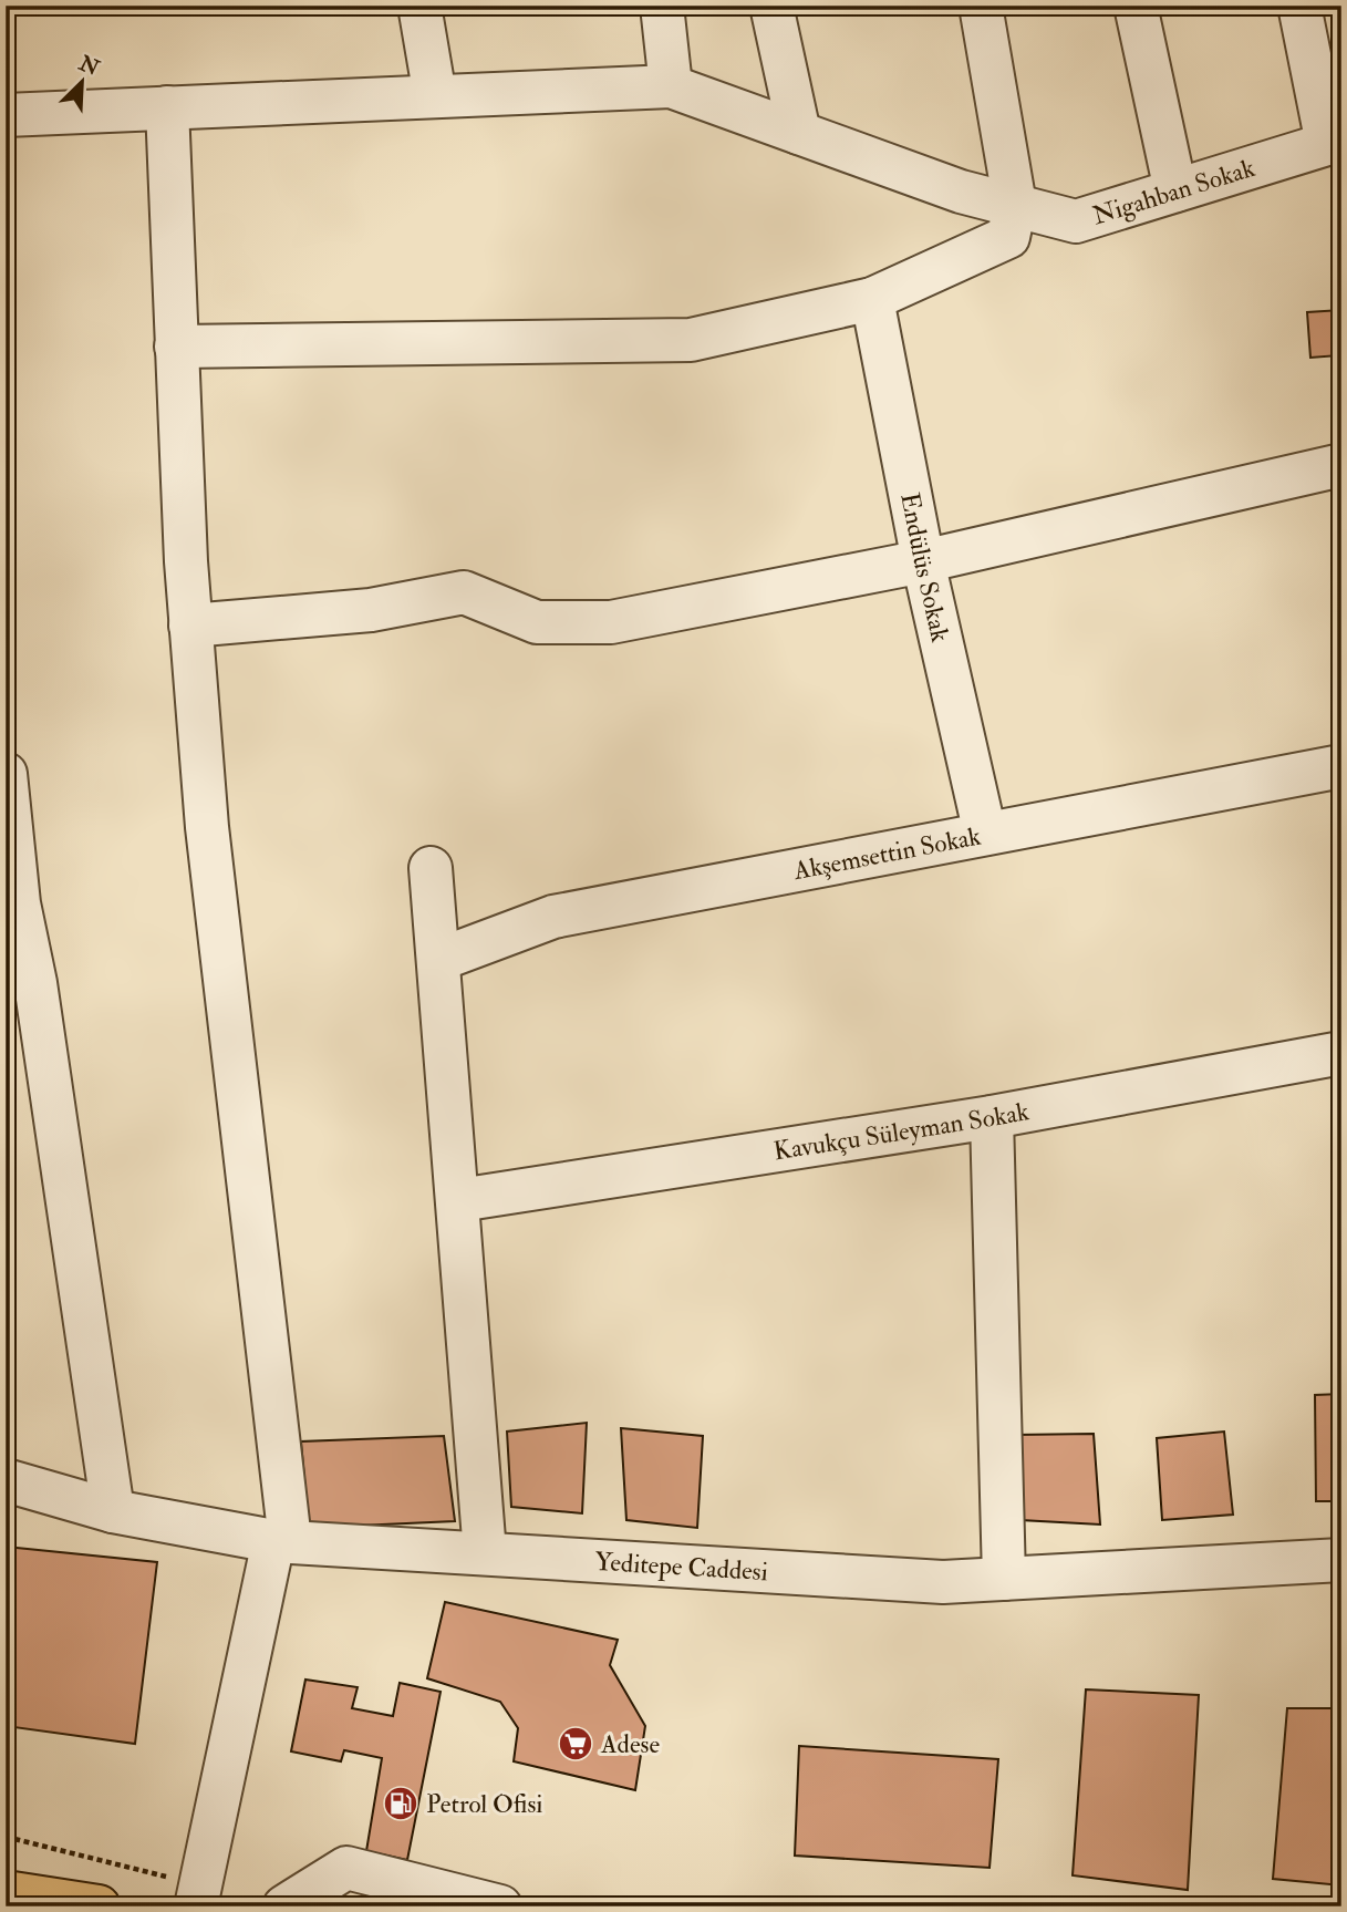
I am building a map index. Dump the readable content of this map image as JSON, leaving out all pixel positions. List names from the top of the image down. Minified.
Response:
{"streets":{"street":["Nigahban Sokak","Endülüs Sokak","Akşemsettin Sokak","Kavukçu Süleyman Sokak","Yeditepe Caddesi"]},"crossings":[["Endülüs Sokak","Akşemsettin Sokak"]],"places":{"supermarket":["Adese"],"fuel station":["Petrol Ofisi"]},"north":"top right"}
